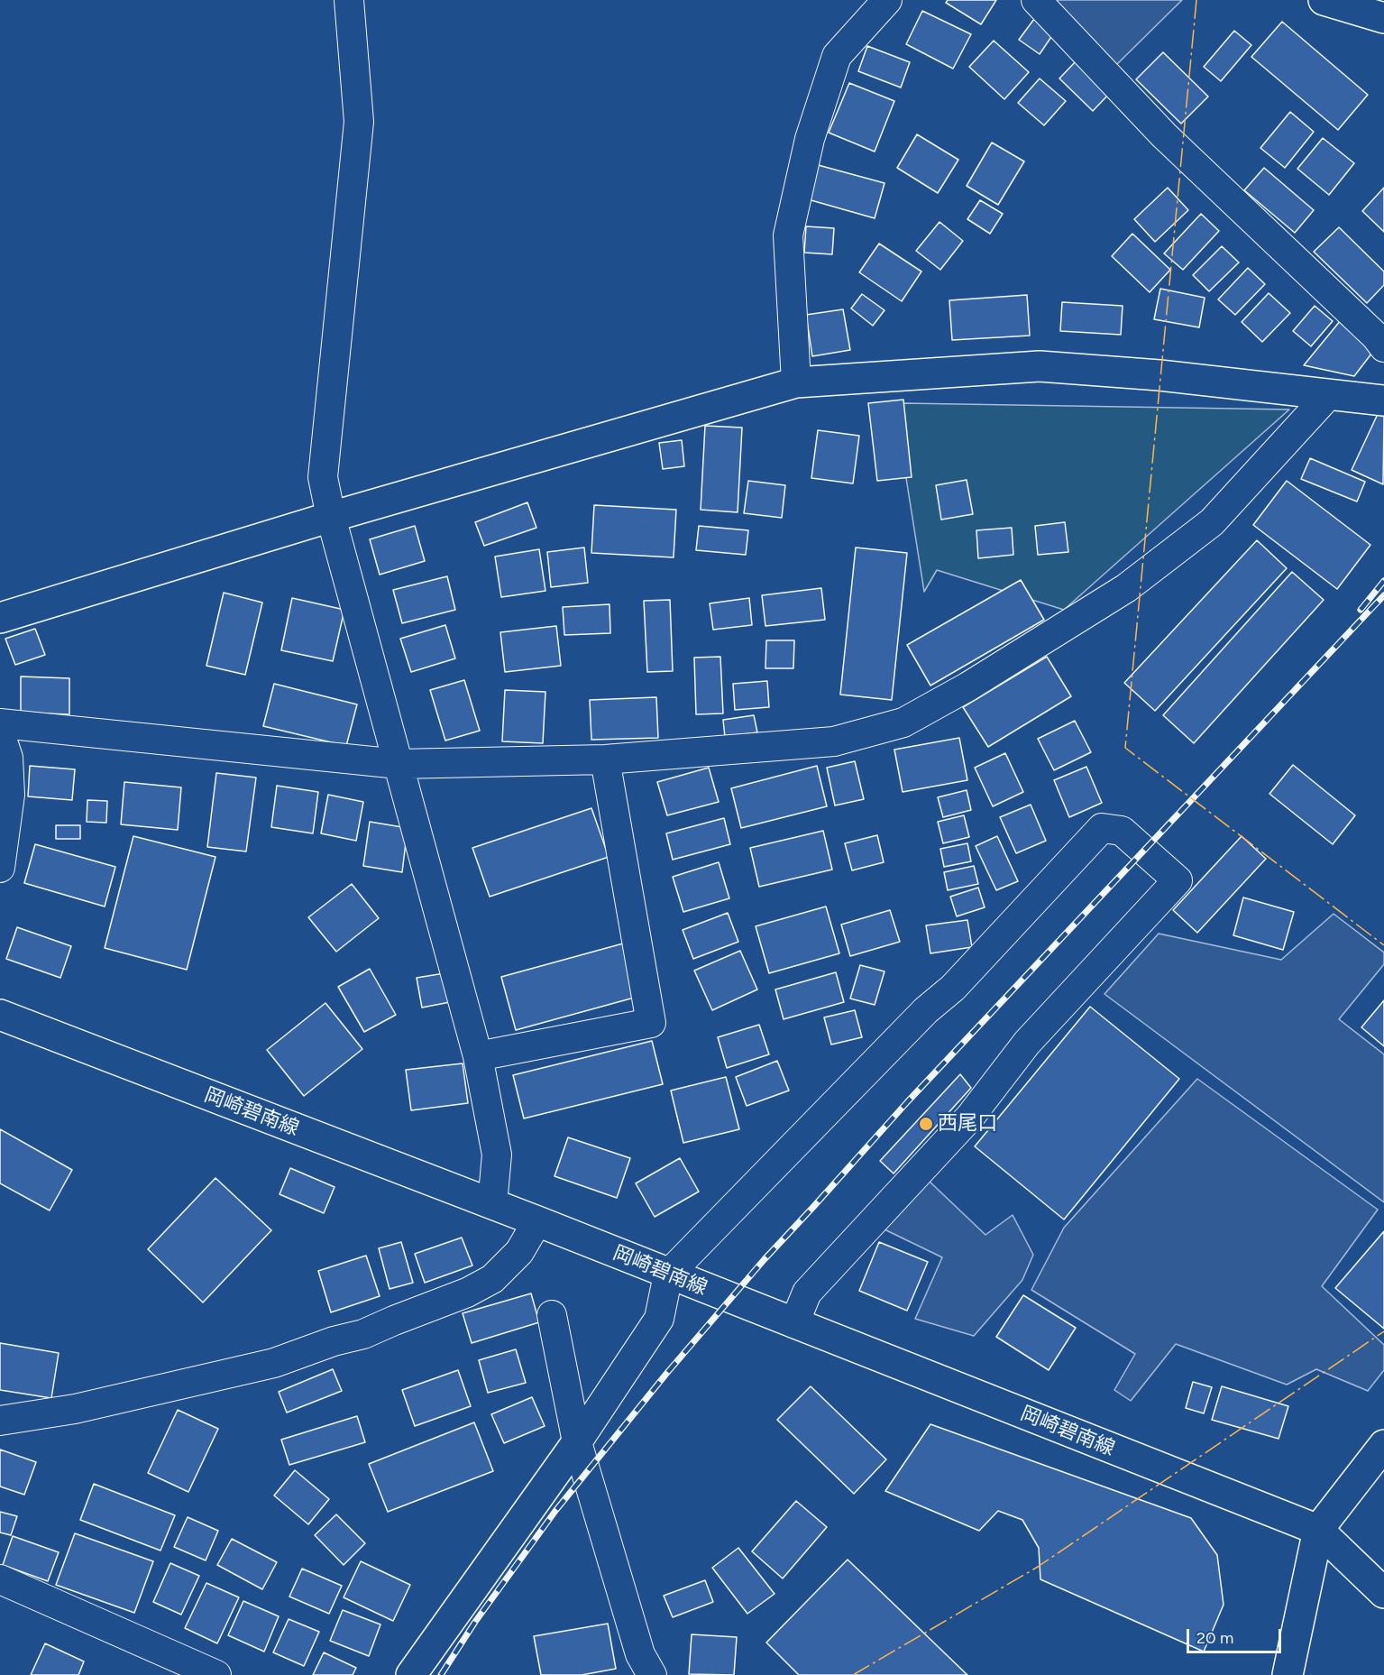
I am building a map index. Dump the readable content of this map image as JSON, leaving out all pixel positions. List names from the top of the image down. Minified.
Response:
{"streets":{"street":["岡崎碧南線"]},"places":["西尾口"],"scale_bar":"20 m"}
